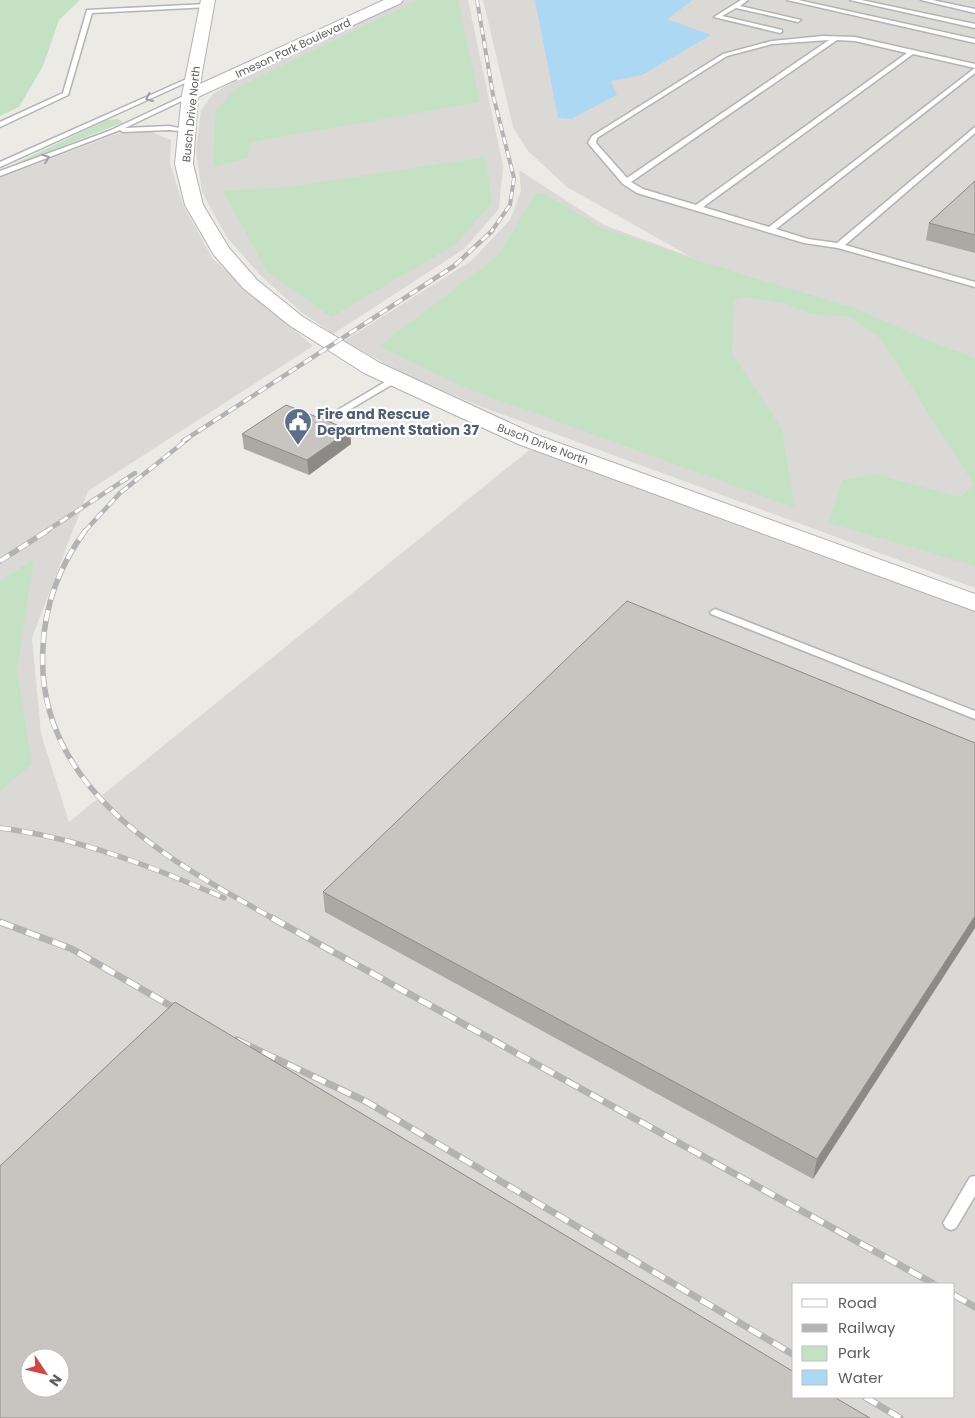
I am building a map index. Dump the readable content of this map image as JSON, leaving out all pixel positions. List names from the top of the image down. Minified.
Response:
{"streets":{"street":["Imeson Park Boulevard","Busch Drive North"]},"crossings":[["Imeson Park Boulevard","Busch Drive North"]],"places":{"public building":["Fire and Rescue Department Station 37"]},"legend":["Road","Railway","Park","Water"],"north":"bottom right"}
